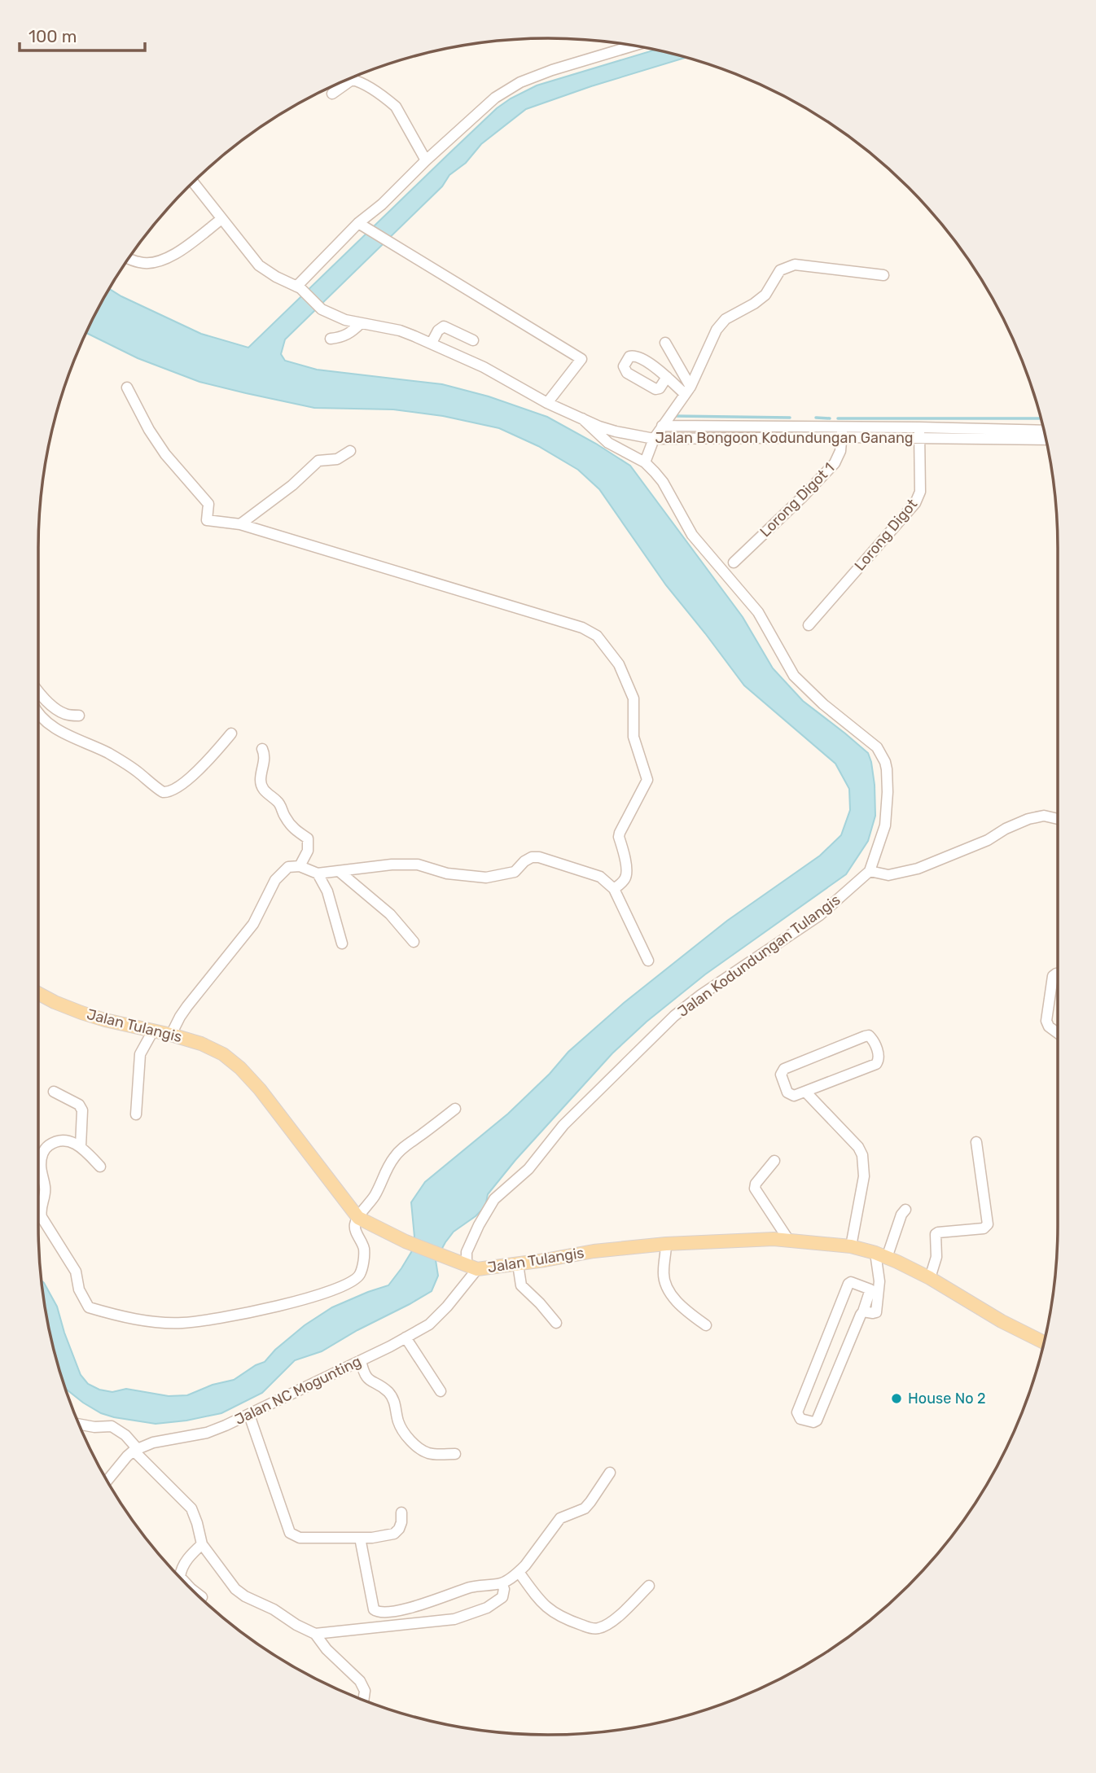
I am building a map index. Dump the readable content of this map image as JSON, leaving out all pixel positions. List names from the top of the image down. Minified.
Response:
{"streets":{"main road":["Jalan Tulangis"],"street":["Jalan Bongoon Kodundungan Ganang","Lorong Digot 1","Lorong Digot","Jalan Kodundungan Tulangis","Jalan NC Mogunting"]},"crossings":[["Jalan Bongoon Kodundungan Ganang","Lorong Digot 1"],["Jalan Bongoon Kodundungan Ganang","Lorong Digot"],["Jalan Bongoon Kodundungan Ganang","Jalan Kodundungan Tulangis"],["Jalan Kodundungan Tulangis","Jalan Tulangis"],["Jalan Kodundungan Tulangis","Jalan NC Mogunting"],["Jalan Tulangis","Jalan NC Mogunting"]],"places":["House No 2"],"scale_bar":"100 m"}
